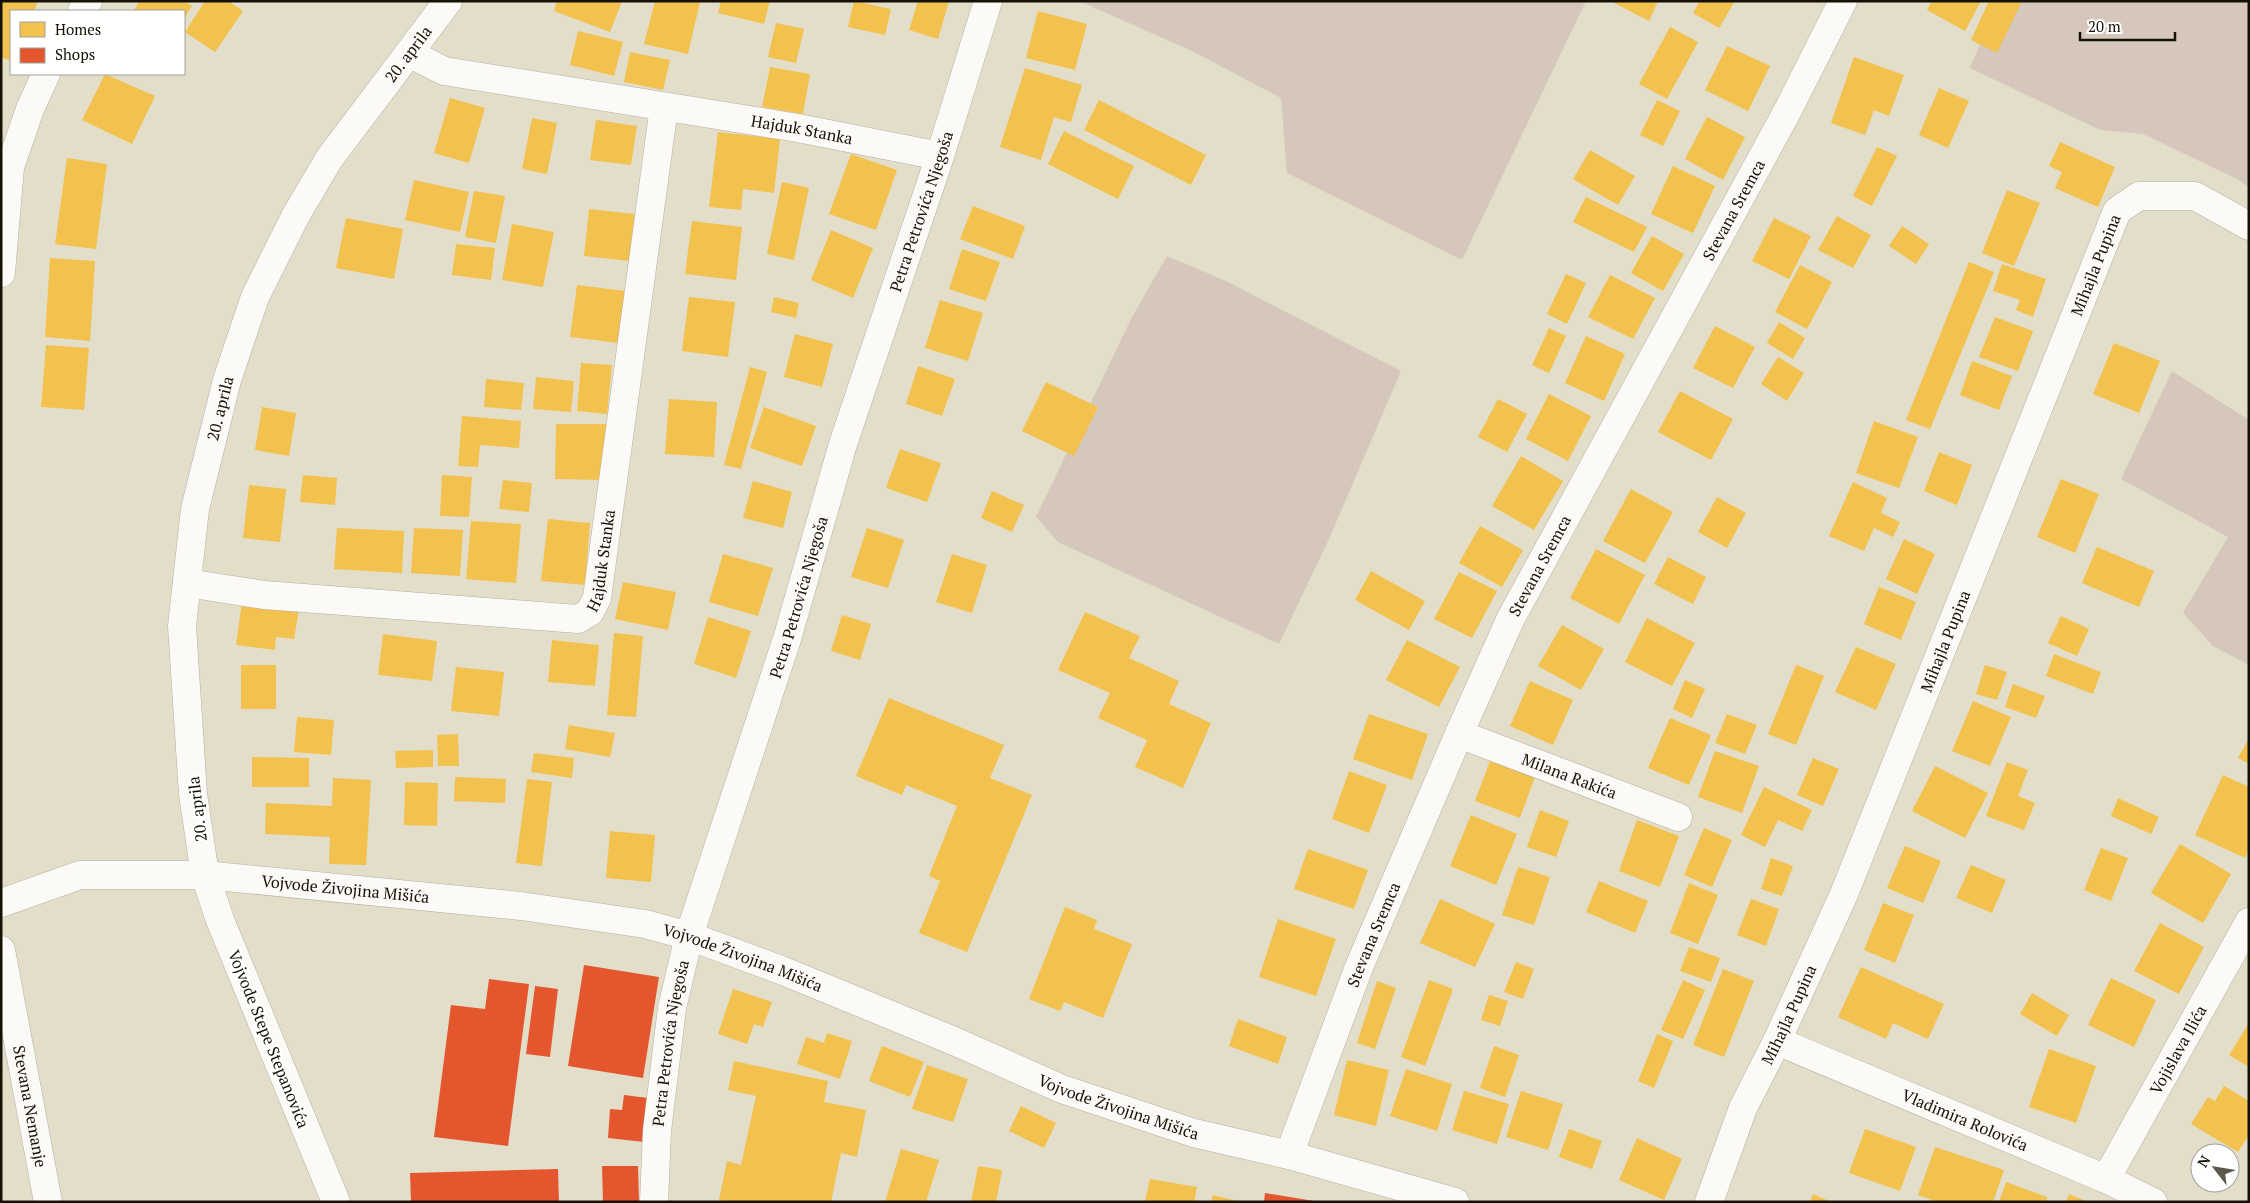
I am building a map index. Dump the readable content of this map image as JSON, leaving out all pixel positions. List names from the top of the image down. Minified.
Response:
{"streets":{"street":["20. aprila","Hajduk Stanka","Stevana Sremca","Petra Petrovića Njegoša","Mihajla Pupina","Milana Rakića","Vojvode Živojina Mišića","Vojvode Stepe Stepanovića","Vojislava Ilića","Stevana Nemanje","Vladimira Rolovića"]},"crossings":[["20. aprila","Hajduk Stanka"],["20. aprila","Vojvode Živojina Mišića"],["20. aprila","Vojvode Stepe Stepanovića"],["Hajduk Stanka","Petra Petrovića Njegoša"],["Stevana Sremca","Milana Rakića"],["Stevana Sremca","Vojvode Živojina Mišića"],["Petra Petrovića Njegoša","Vojvode Živojina Mišića"],["Mihajla Pupina","Vladimira Rolovića"],["Vojvode Živojina Mišića","Vojvode Stepe Stepanovića"],["Vojislava Ilića","Vladimira Rolovića"]],"legend":["Homes","Shops"],"scale_bar":"20 m","north":"top left"}
